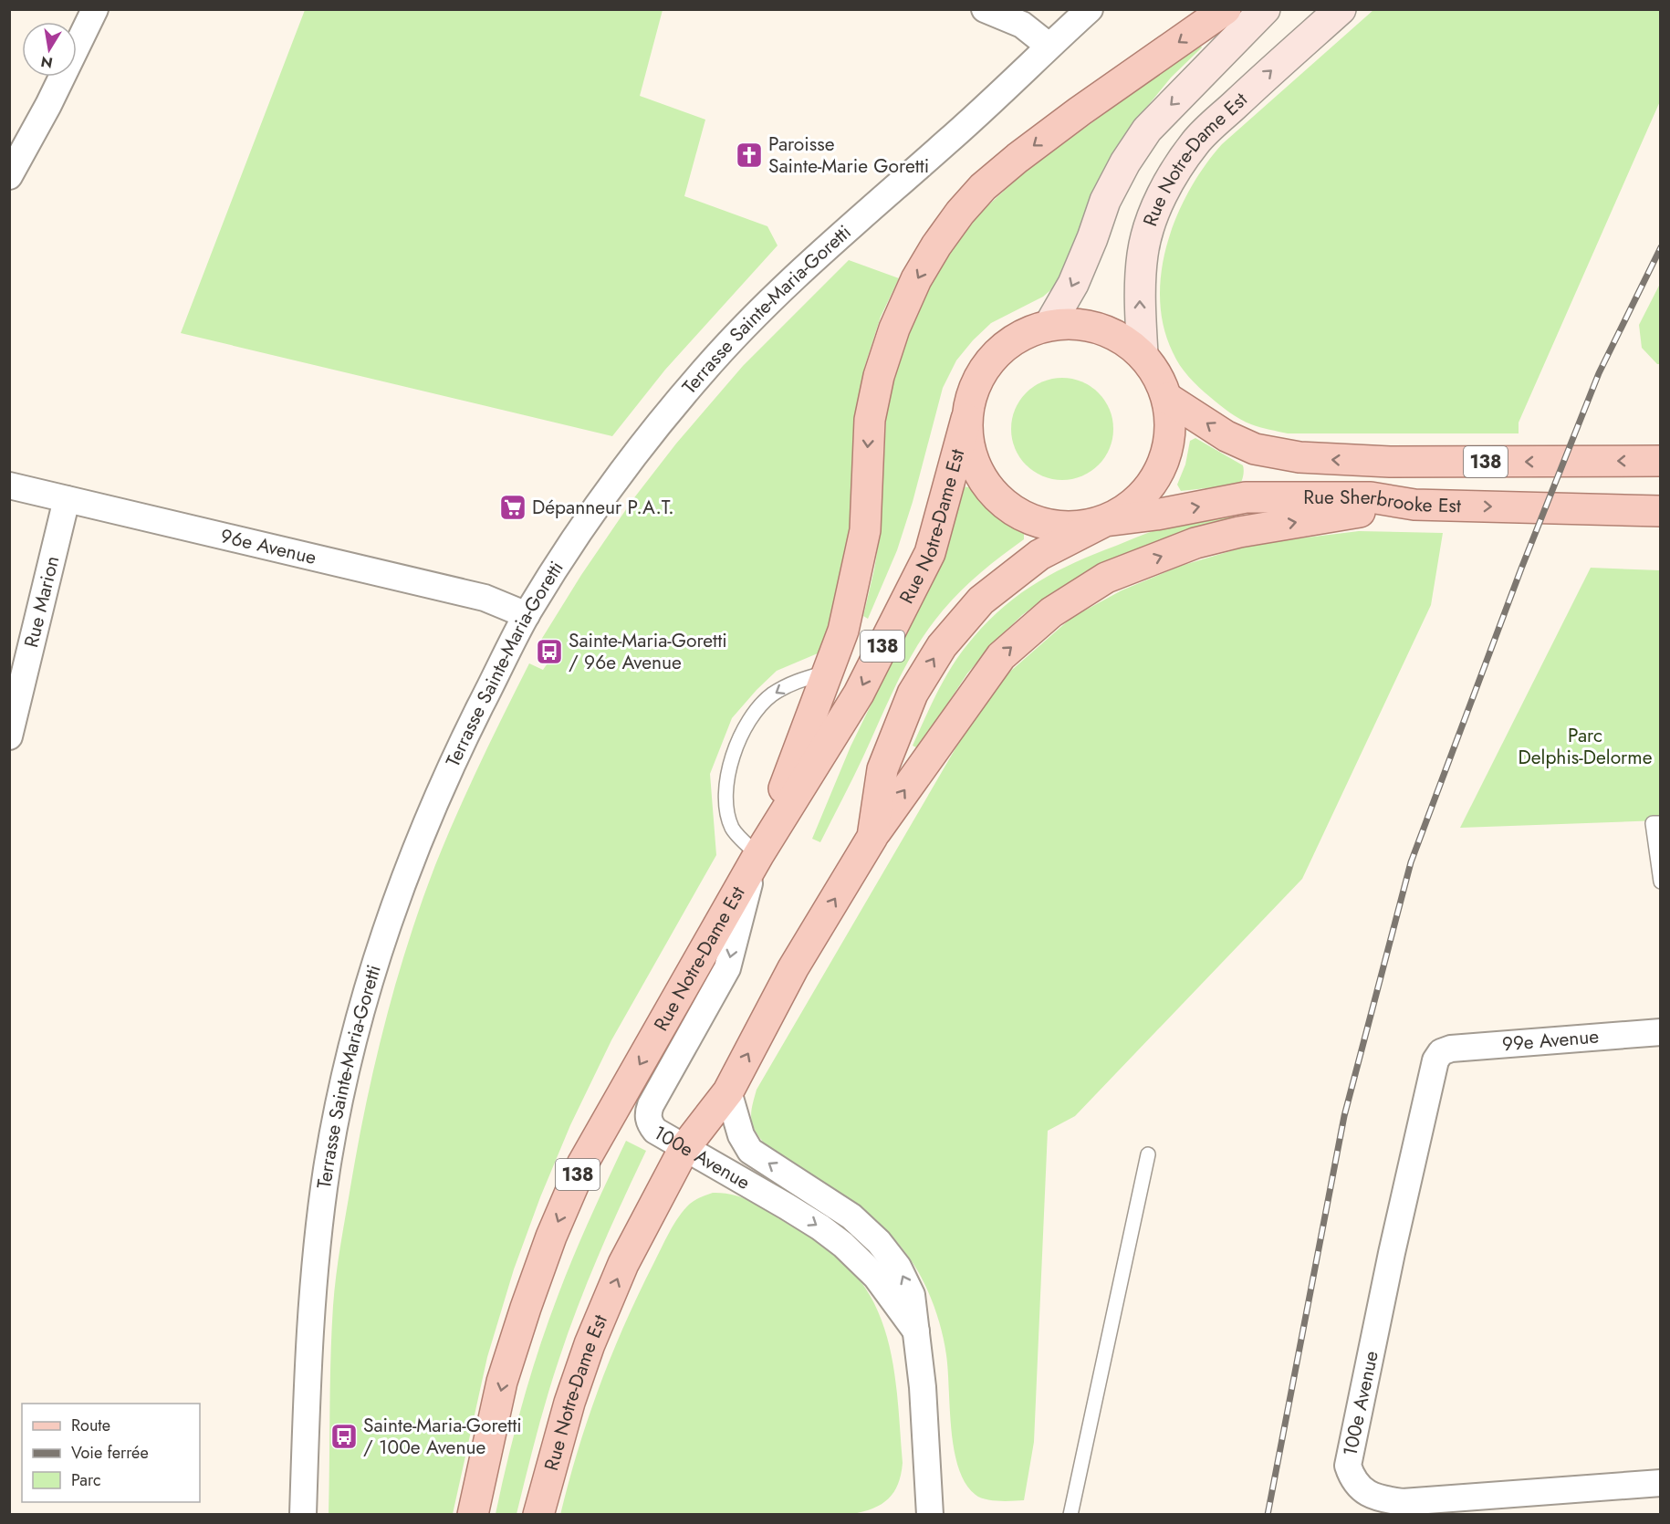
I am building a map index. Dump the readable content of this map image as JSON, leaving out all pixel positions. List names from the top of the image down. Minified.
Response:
{"streets":{"main road":["Rue Notre-Dame Est","138","Rue Sherbrooke Est"],"street":["Terrasse Sainte-Maria-Goretti","96e Avenue","Rue Marion","99e Avenue","100e Avenue"]},"crossings":[["Rue Notre-Dame Est","138"],["Rue Notre-Dame Est","Rue Sherbrooke Est"],["Rue Notre-Dame Est","100e Avenue"],["Terrasse Sainte-Maria-Goretti","96e Avenue"],["138","Rue Sherbrooke Est"],["96e Avenue","Rue Marion"],["99e Avenue","100e Avenue"]],"parks":["Parc Delphis-Delorme"],"places":{"church":["Paroisse Sainte-Marie Goretti"],"supermarket":["Dépanneur P.A.T."],"bus stop":["Sainte-Maria-Goretti / 96e Avenue","Sainte-Maria-Goretti / 100e Avenue"]},"legend":["Route","Voie ferrée","Parc"],"north":"bottom"}
